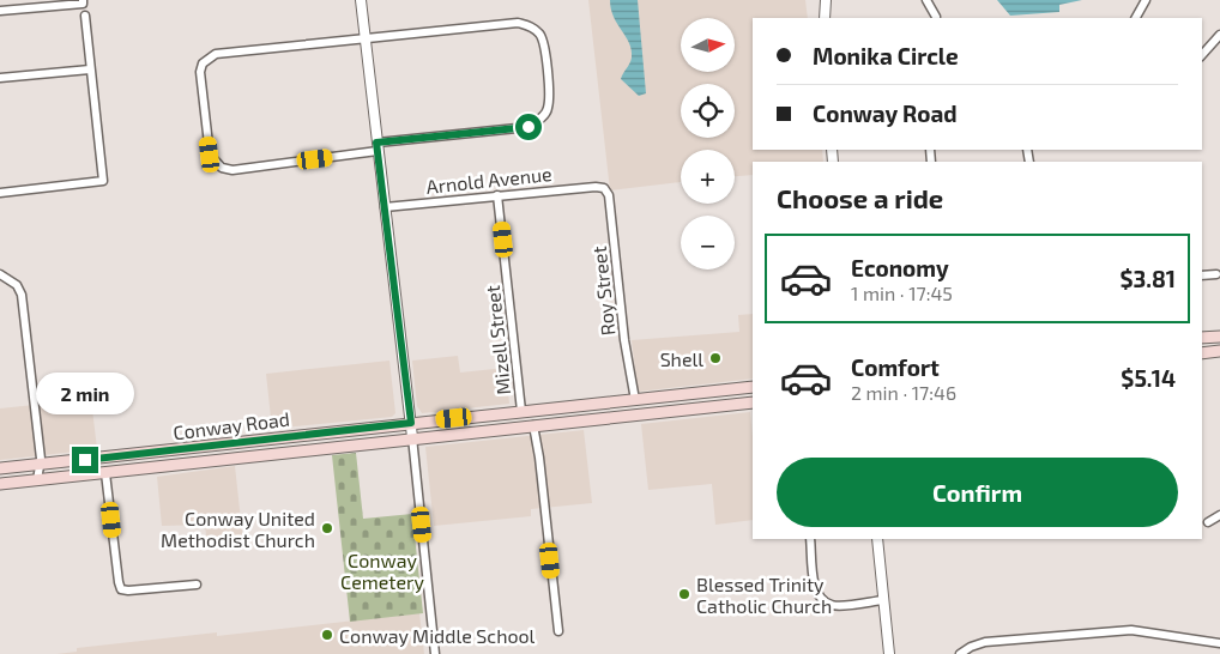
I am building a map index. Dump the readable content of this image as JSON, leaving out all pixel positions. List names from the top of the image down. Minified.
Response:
{"streets":{"main road":["Conway Road"],"street":["Arnold Avenue","Roy Street","Mizell Street"]},"crossings":[["Arnold Avenue","Roy Street"],["Arnold Avenue","Mizell Street"],["Roy Street","Conway Road"],["Mizell Street","Conway Road"]],"parks":["Conway Cemetery"],"places":["Shell","Conway United Methodist Church","Blessed Trinity Catholic Church","Conway Middle School"],"north":"right","page":{"map_buttons":["+","−"],"banner":["Monika Circle","Conway Road"],"heading":"Choose a ride","list":[{"name":"Economy","note":"1 min · 17:45","value":"$3.81"},{"name":"Comfort","note":"2 min · 17:46","value":"$5.14"}],"bubble":"2 min","buttons":"Confirm"}}
